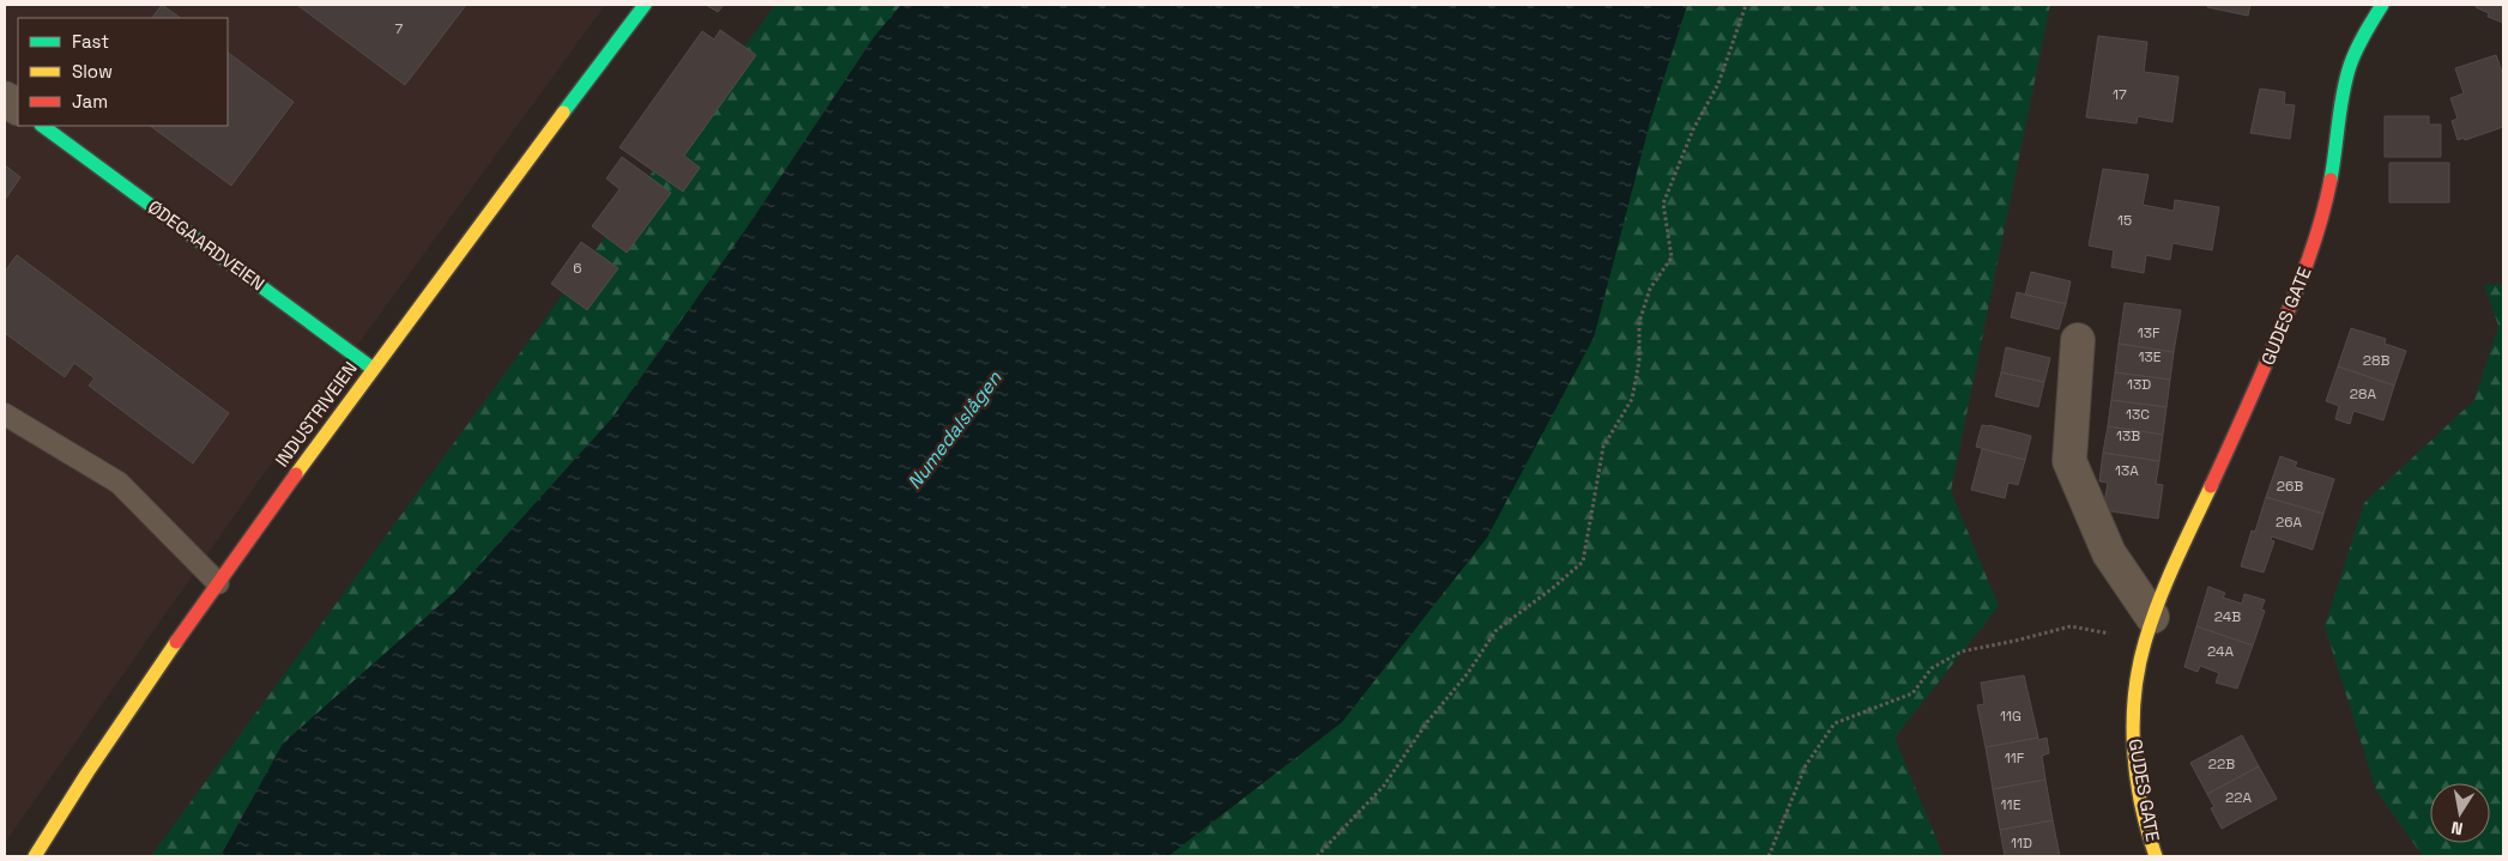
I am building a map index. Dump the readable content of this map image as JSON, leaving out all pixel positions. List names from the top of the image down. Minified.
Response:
{"streets":{"street":["ØDEGAARDVEIEN","GUDES GATE","INDUSTRIVEIEN"]},"crossings":[["ØDEGAARDVEIEN","INDUSTRIVEIEN"]],"water":["Numedalslågen"],"house_numbers":["7","17","15","6","13F","13E","28B","13D","28A","13C","13B","13A","26B","26A","24B","24A","11G","11F","22B","22A","11E","11D"],"legend":["Fast","Slow","Jam"],"north":"bottom"}
